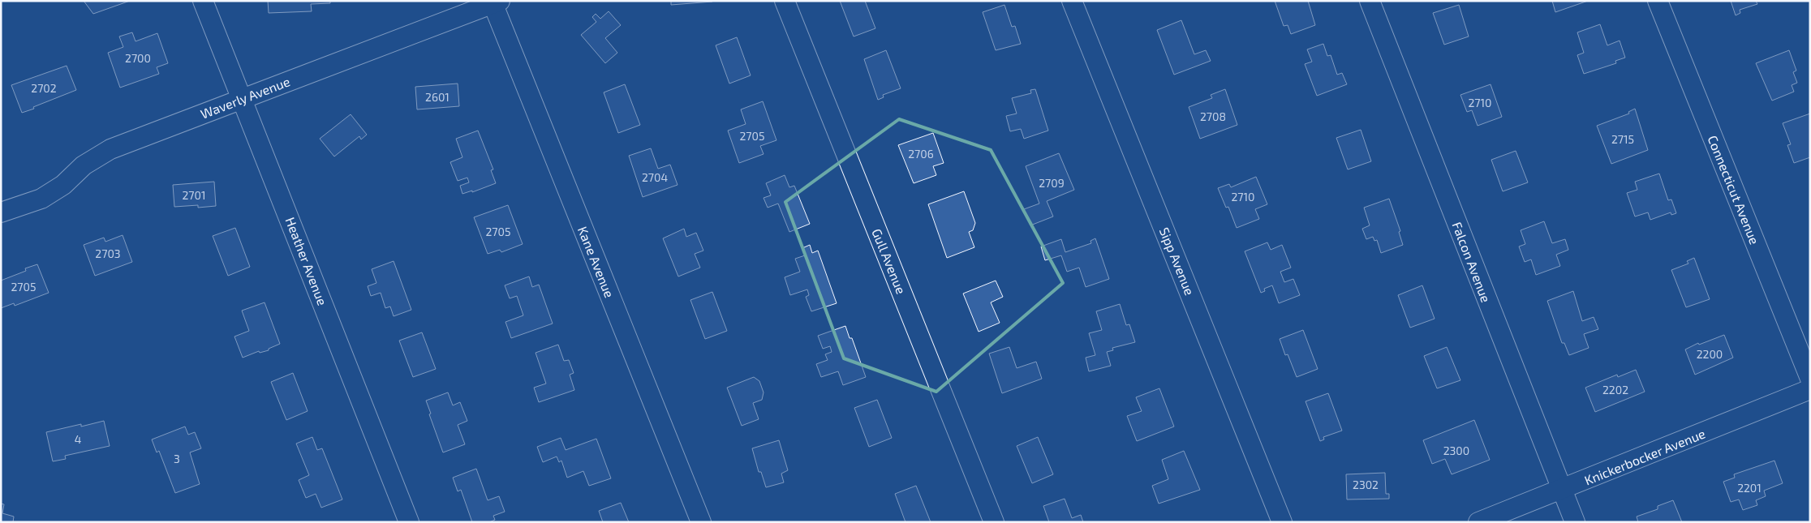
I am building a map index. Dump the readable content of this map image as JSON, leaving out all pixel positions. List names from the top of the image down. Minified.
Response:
{"streets":{"street":["Waverly Avenue","Connecticut Avenue","Heather Avenue","Gull Avenue","Sipp Avenue","Kane Avenue","Falcon Avenue","Knickerbocker Avenue"]},"crossings":[["Waverly Avenue","Heather Avenue"],["Waverly Avenue","Kane Avenue"],["Falcon Avenue","Knickerbocker Avenue"]],"house_numbers":["2700","2702","2601","2710","2708","2705","2715","2706","2704","2709","2701","2710","2705","2703","2705","2200","2202","4","2300","3","2302","2201"]}
